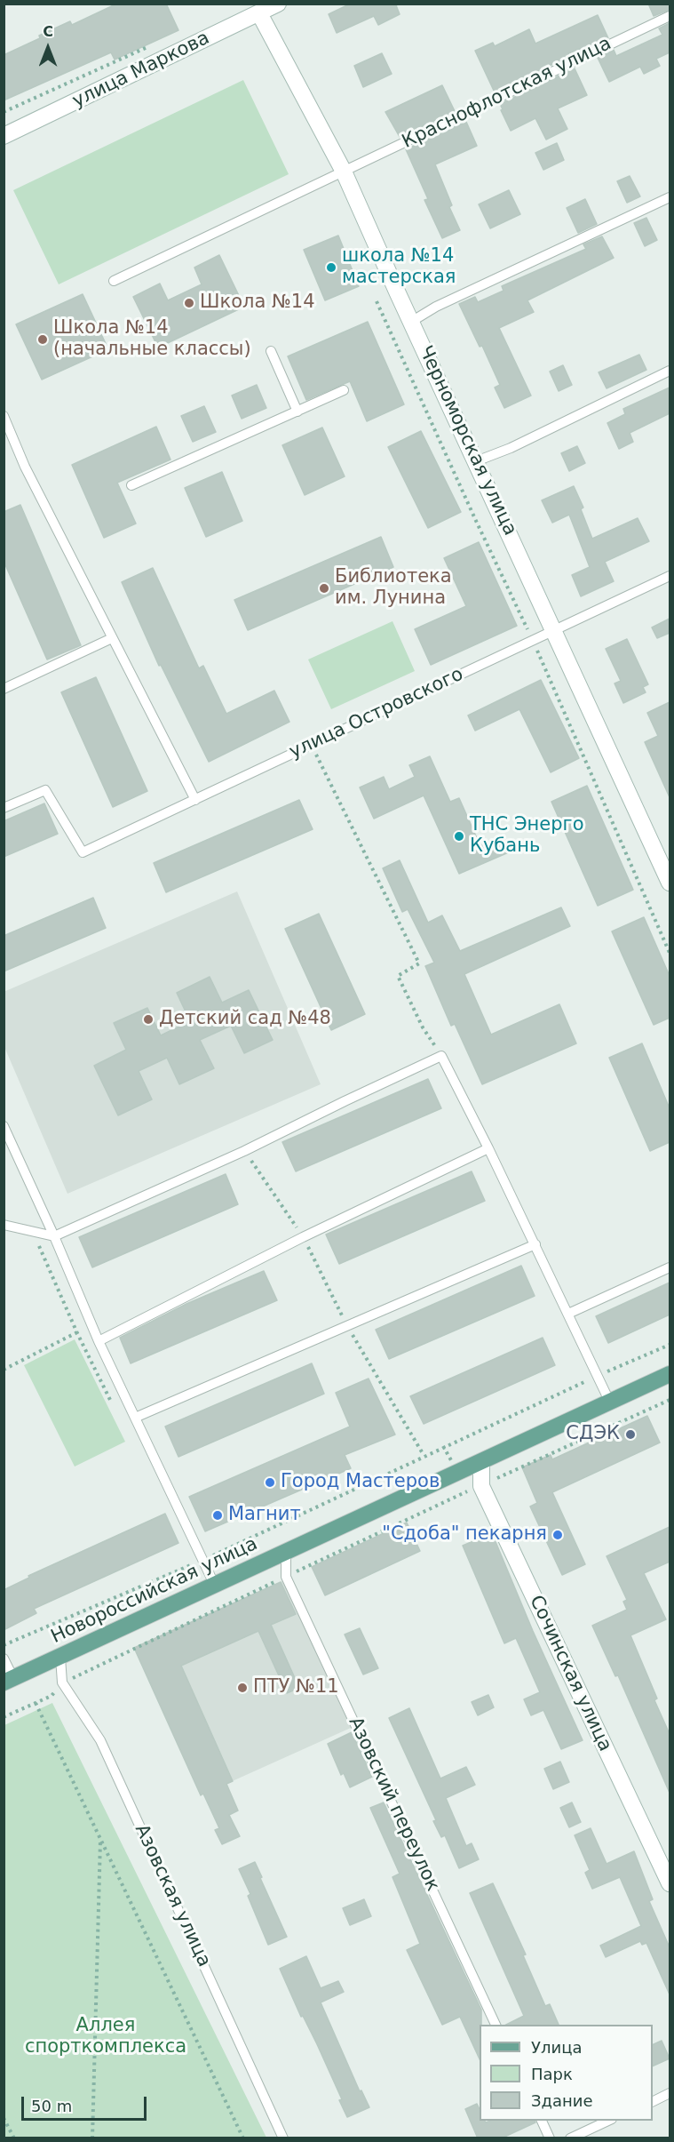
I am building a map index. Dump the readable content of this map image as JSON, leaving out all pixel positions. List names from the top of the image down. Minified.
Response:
{"streets":{"main road":["улица Маркова","Черноморская улица","Новороссийская улица","Сочинская улица"],"lane":["Краснофлотская улица","улица Островского","Азовский переулок","Азовская улица"]},"crossings":[["улица Маркова","Черноморская улица"],["Краснофлотская улица","Черноморская улица"],["Черноморская улица","улица Островского"],["Новороссийская улица","Сочинская улица"],["Новороссийская улица","Азовский переулок"],["Новороссийская улица","Азовская улица"]],"parks":["Аллея спорткомплекса"],"places":["школа №14 мастерская","Школа №14","Школа №14 (начальные классы)","Библиотека им. Лунина","ТНС Энерго Кубань","Детский сад №48","СДЭК","Город Мастеров","Магнит","\"Сдоба\" пекарня","ПТУ №11"],"legend":["Улица","Парк","Здание"],"scale_bar":"50 m","north":"top"}
